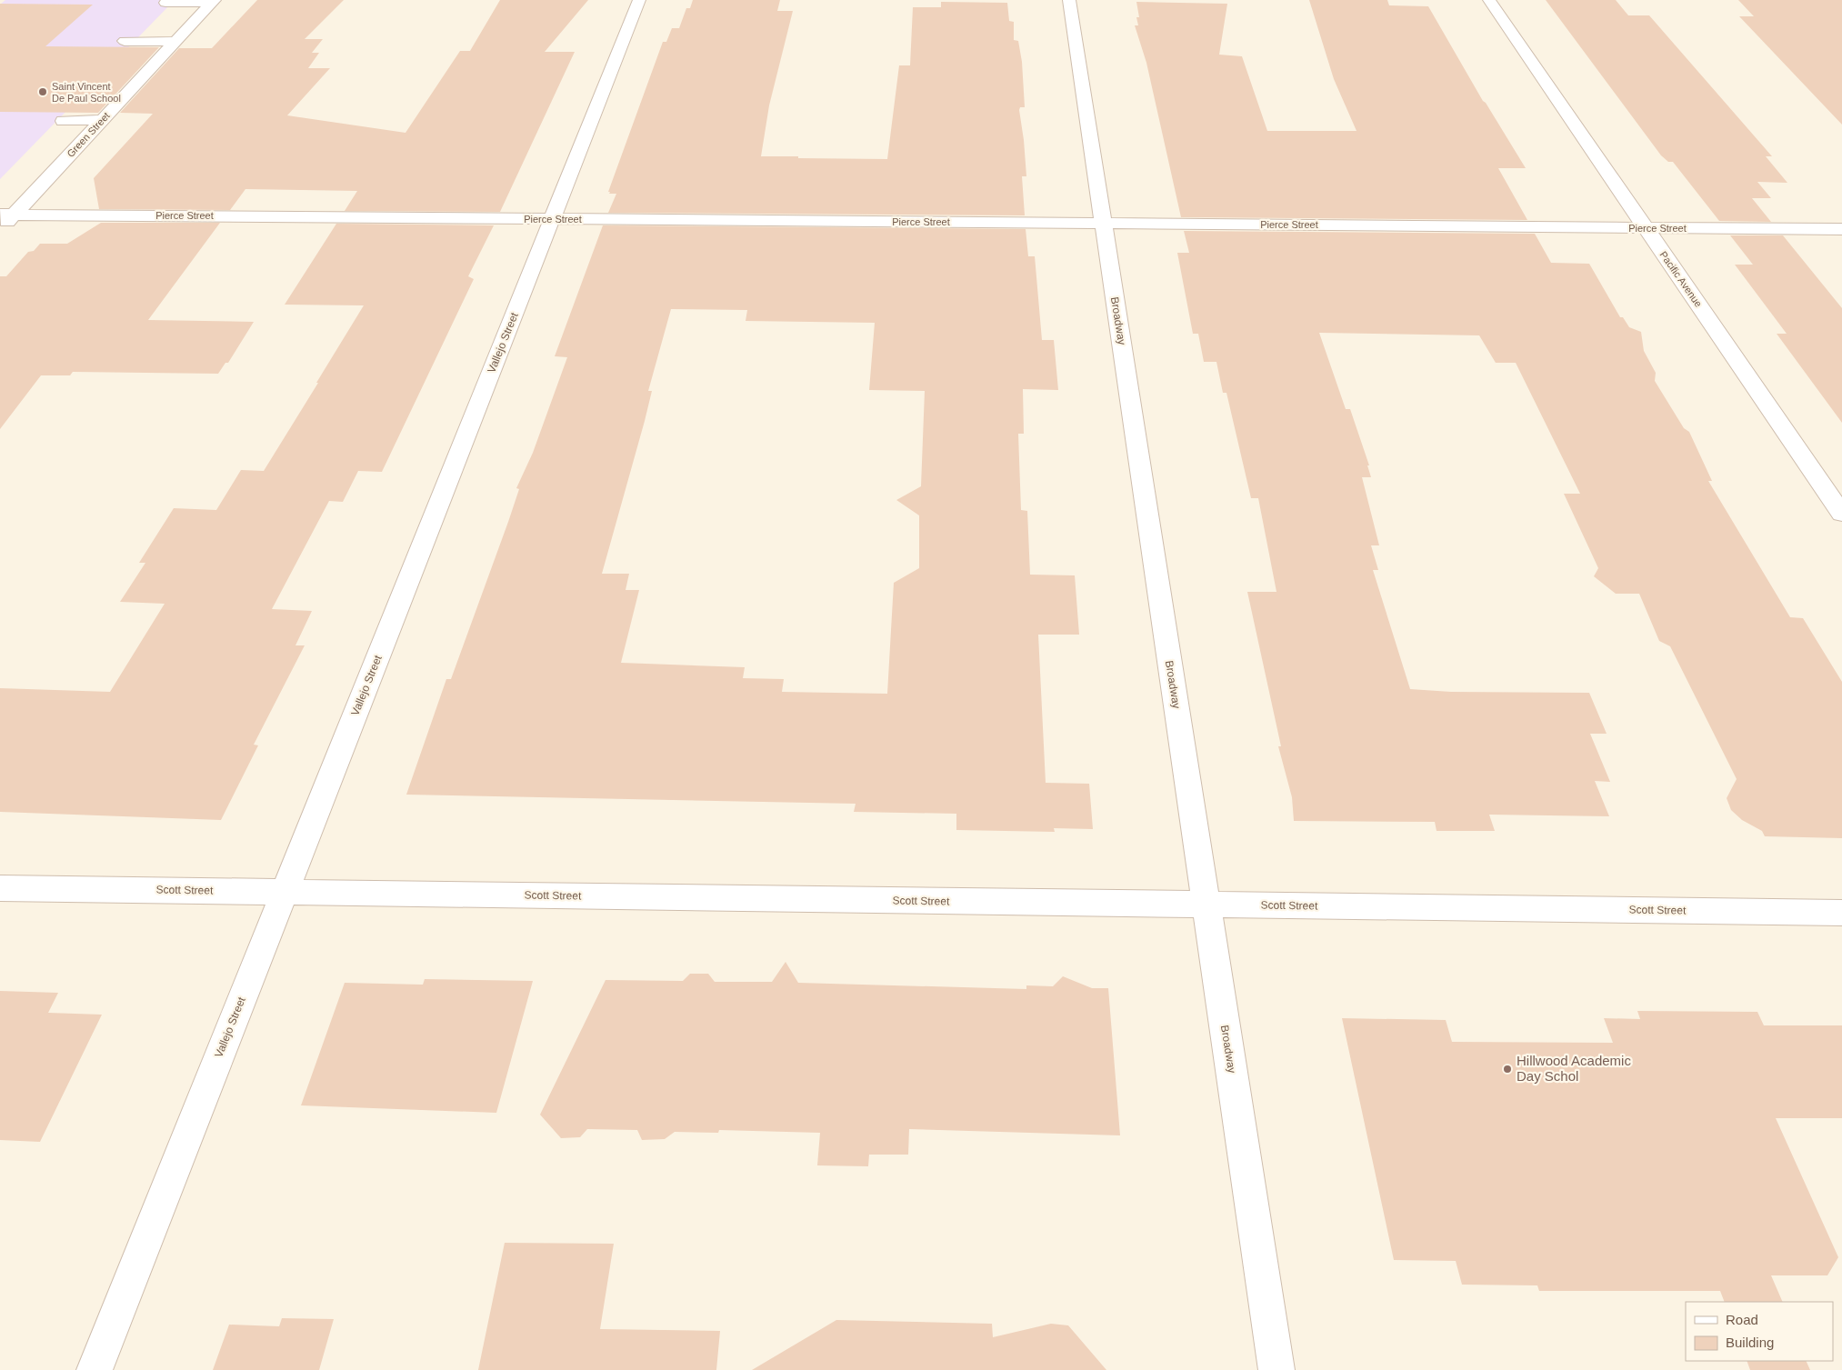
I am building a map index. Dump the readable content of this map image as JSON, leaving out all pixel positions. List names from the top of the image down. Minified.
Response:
{"streets":{"street":["Green Street","Pierce Street","Pacific Avenue","Broadway","Vallejo Street","Scott Street"]},"crossings":[["Green Street","Pierce Street"],["Pierce Street","Pacific Avenue"],["Pierce Street","Broadway"],["Pierce Street","Vallejo Street"],["Broadway","Scott Street"],["Vallejo Street","Scott Street"]],"places":["Saint Vincent De Paul School","Hillwood Academic Day Schol"],"legend":["Road","Building"]}
